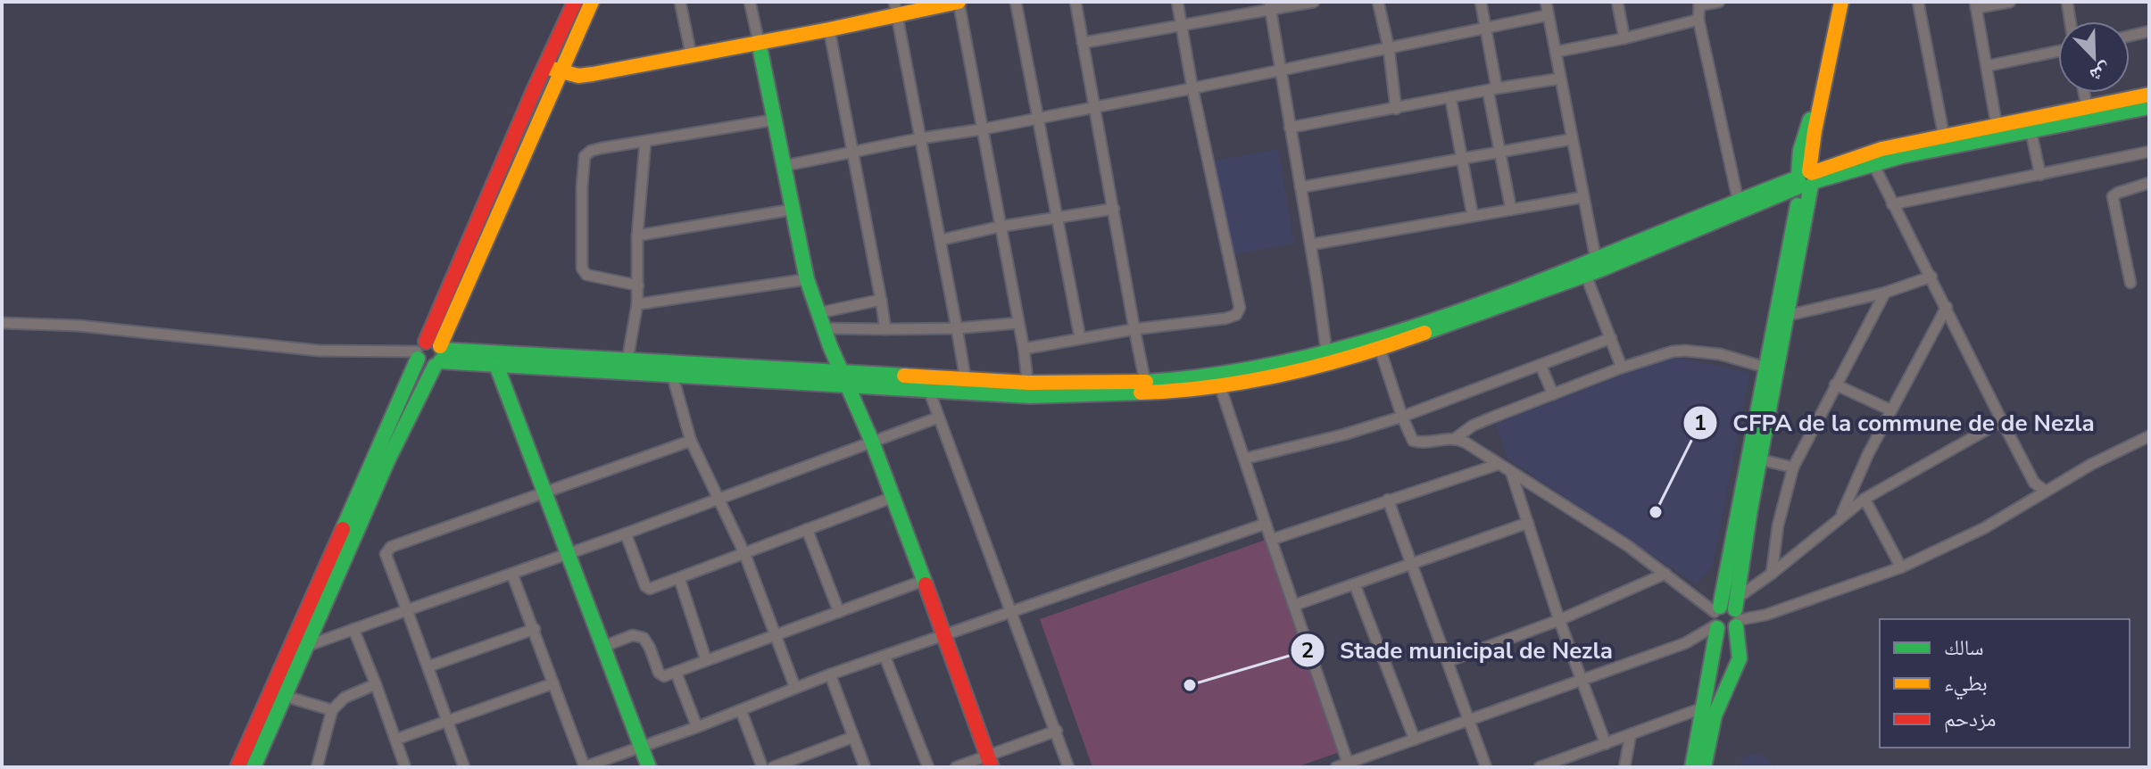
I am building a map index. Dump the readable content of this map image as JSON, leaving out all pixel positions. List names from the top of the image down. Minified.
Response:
{"places":["CFPA de la commune de de Nezla","Stade municipal de Nezla"],"legend":["سالك","بطيء","مزدحم"],"north":"bottom right"}
